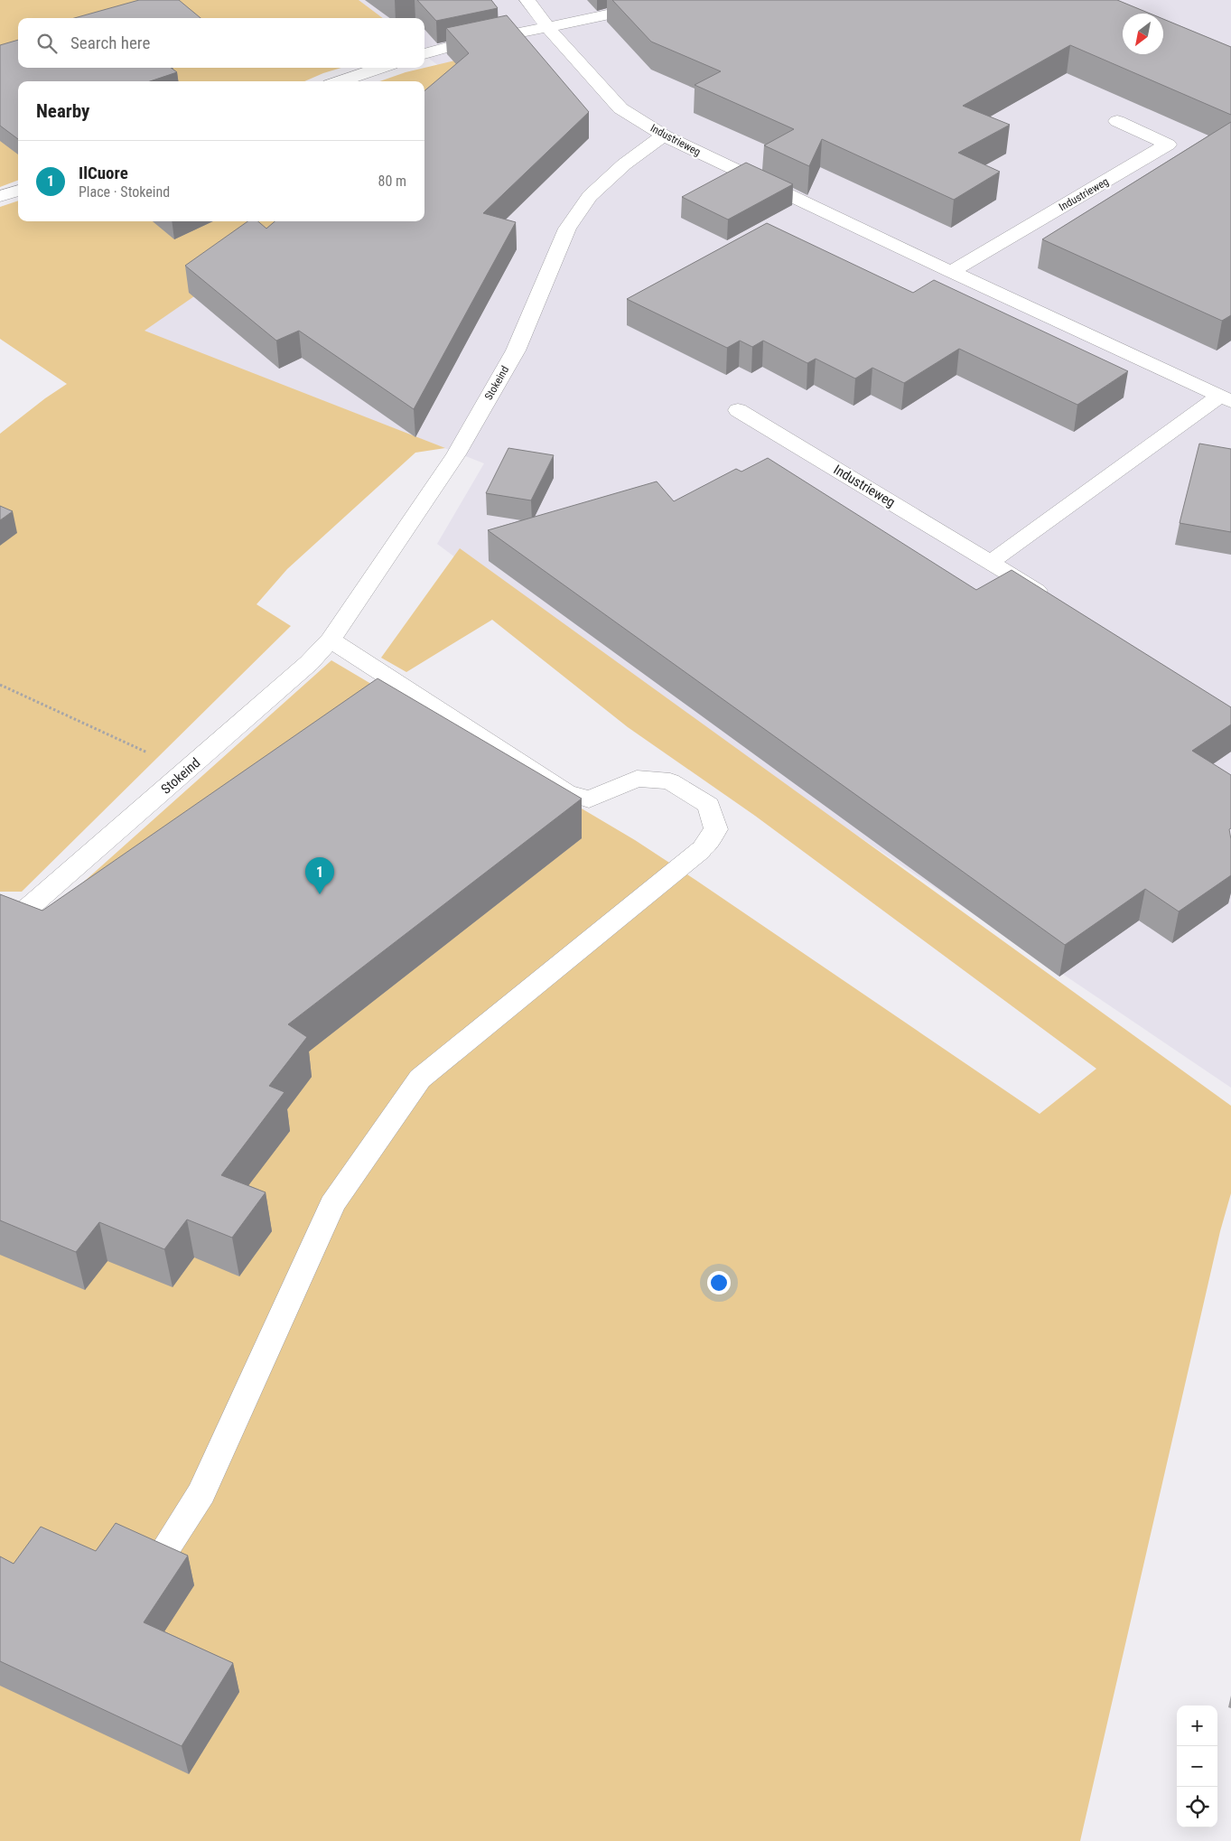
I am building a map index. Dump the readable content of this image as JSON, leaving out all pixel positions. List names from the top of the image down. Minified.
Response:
{"streets":{"street":["Industrieweg","Stokeind"]},"crossings":[["Industrieweg","Stokeind"]],"north":"bottom left","page":{"search":"Search here","heading":"Nearby","list":[{"mark":"1","name":"IlCuore","note":"Place · Stokeind","value":"80 m"}],"pins":"1","map_buttons":["+","−"]}}
